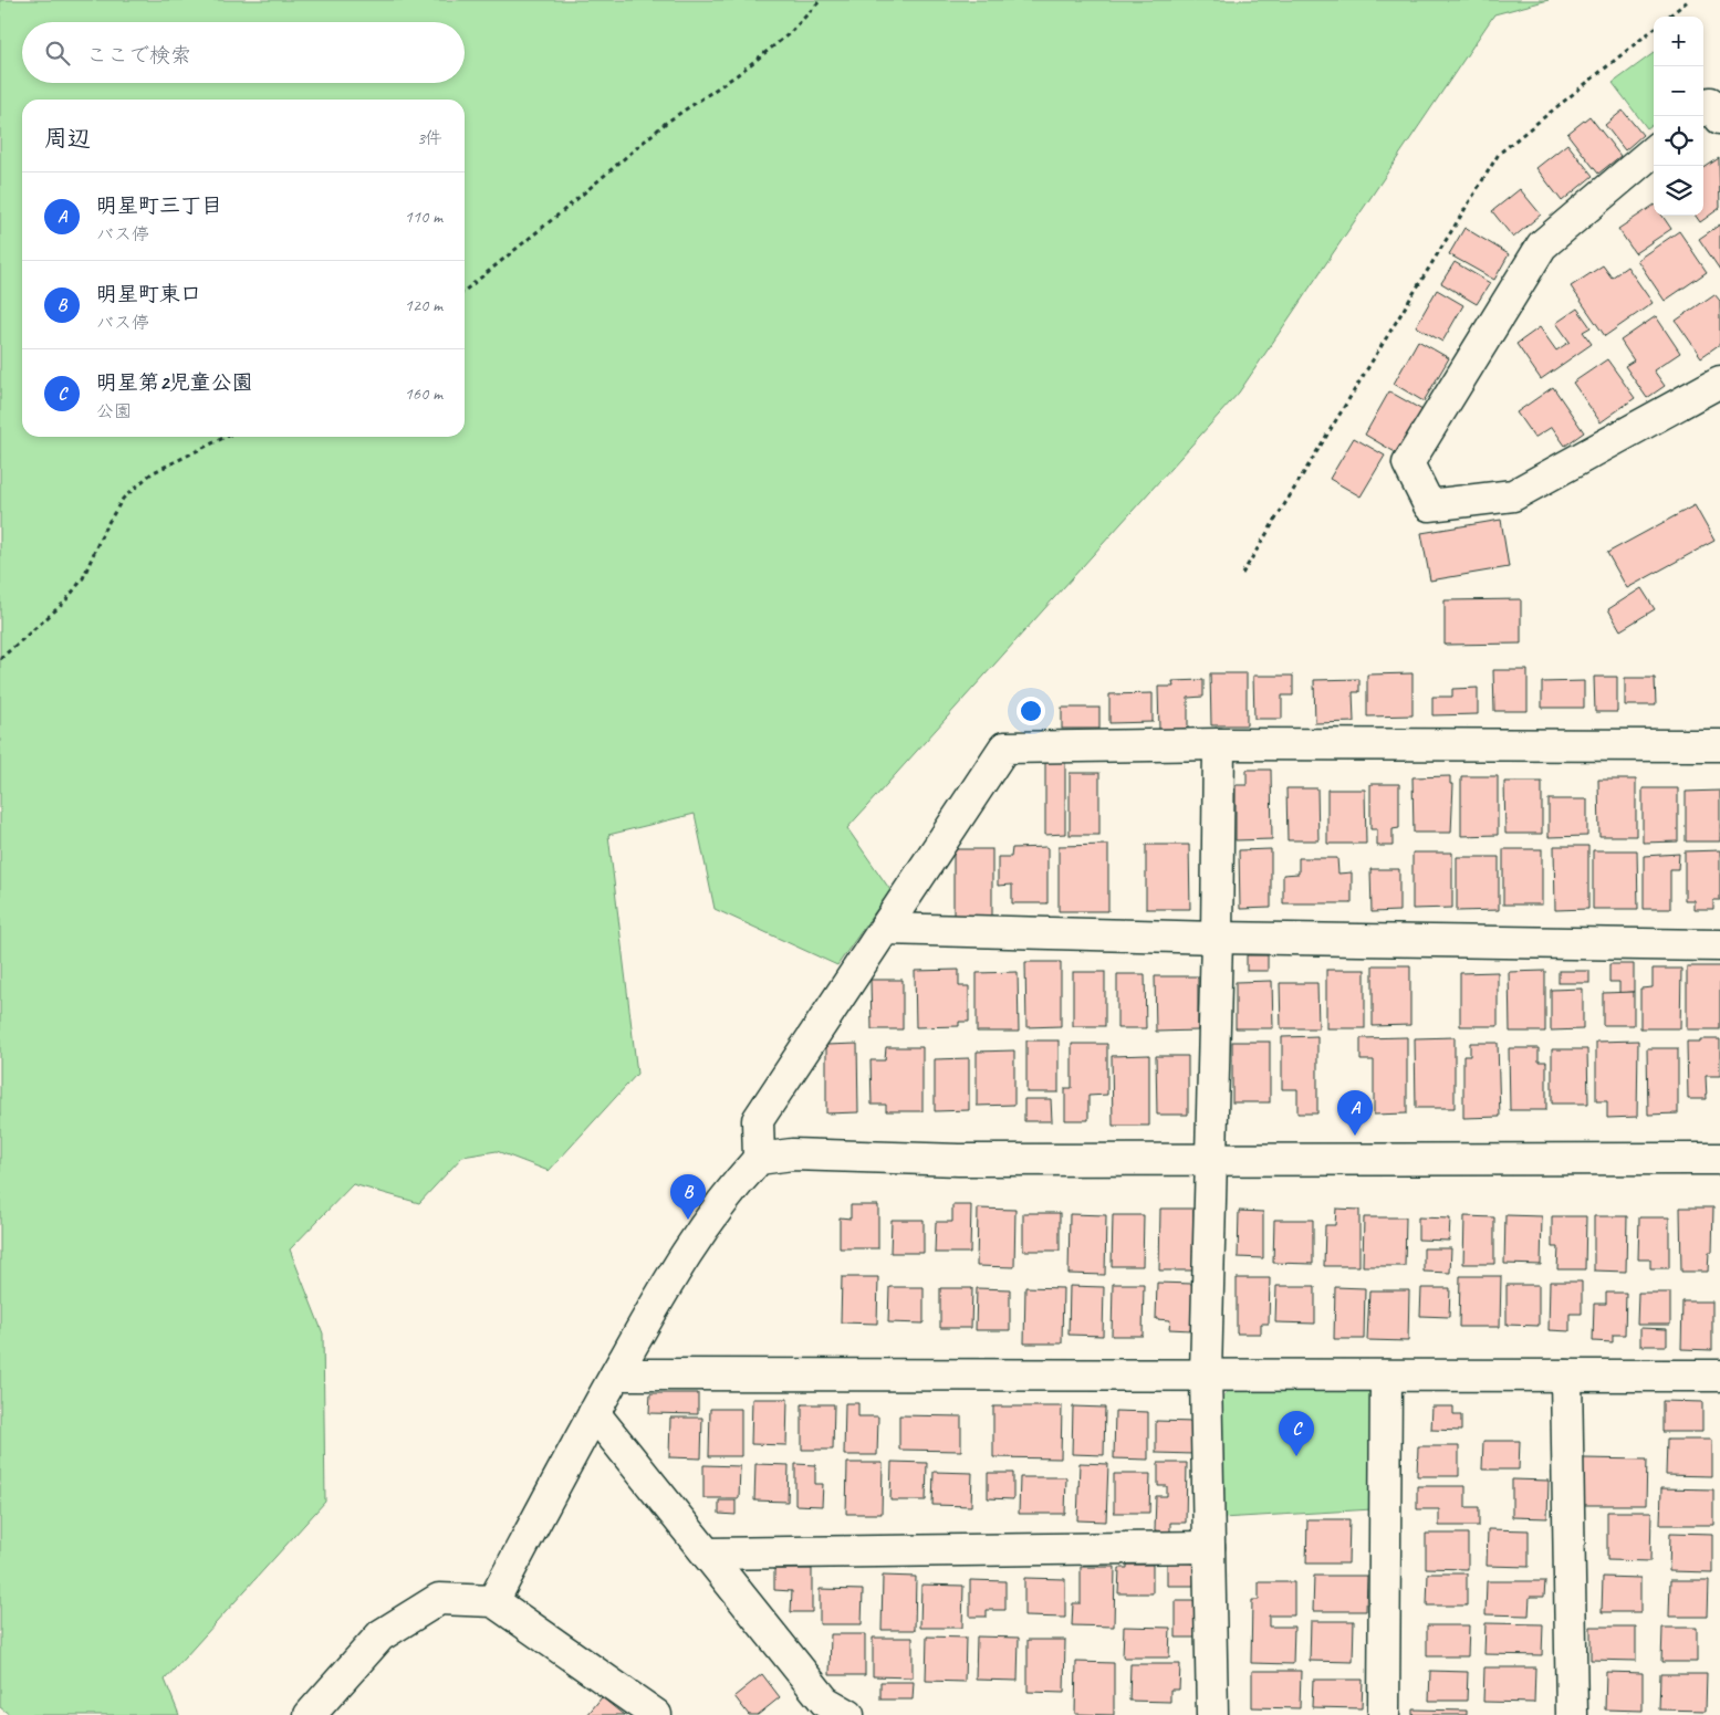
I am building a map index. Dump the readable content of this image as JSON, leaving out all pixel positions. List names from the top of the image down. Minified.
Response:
{"page":{"map_buttons":["+","−"],"search":"ここで検索","heading":["周辺","3件"],"list":[{"mark":"A","name":"明星町三丁目","note":"バス停","value":"110 m"},{"mark":"B","name":"明星町東口","note":"バス停","value":"120 m"},{"mark":"C","name":"明星第2児童公園","note":"公園","value":"160 m"}],"pins":["A","B","C"]}}
